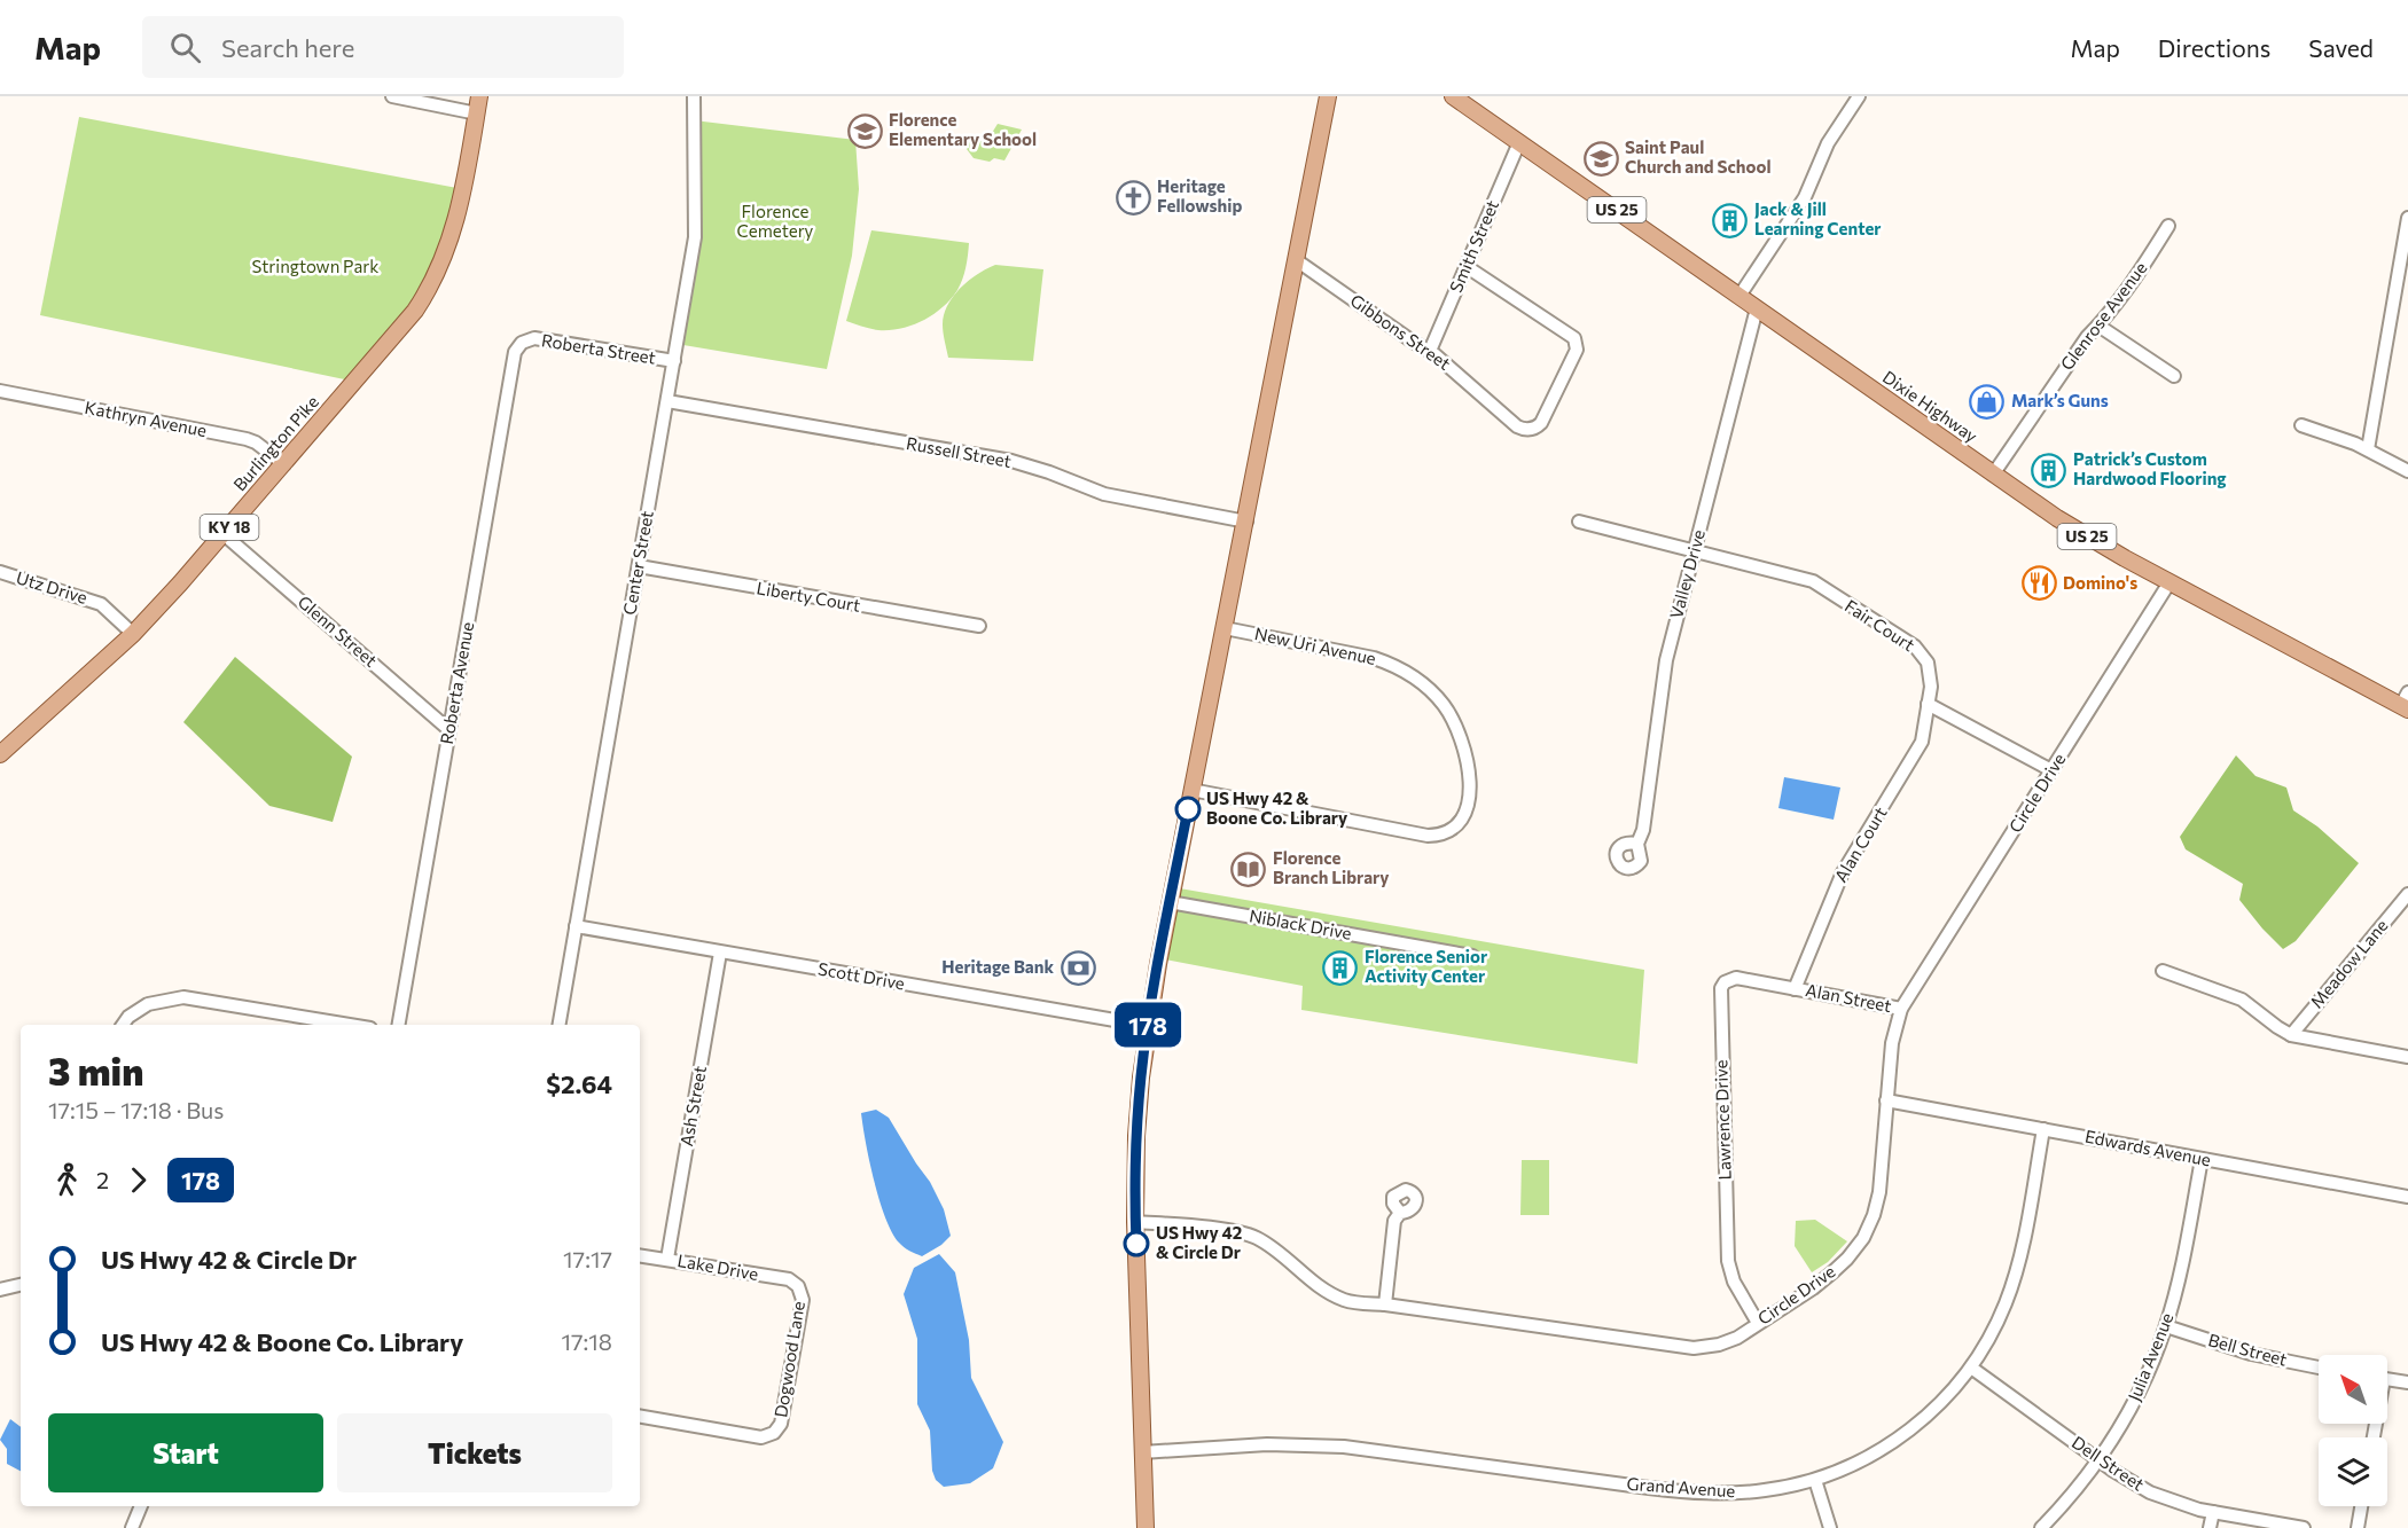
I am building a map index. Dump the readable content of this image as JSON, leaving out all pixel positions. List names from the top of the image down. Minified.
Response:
{"streets":{"main road":["US 25","Dixie Highway","Burlington Pike","KY 18"],"street":["Smith Street","Glenrose Avenue","Gibbons Street","Roberta Street","Kathryn Avenue","Russell Street","Center Street","Valley Drive","Utz Drive","Liberty Court","Fair Court","Glenn Street","New Uri Avenue","Roberta Avenue","Circle Drive","Alan Court","Niblack Drive","Meadow Lane","Scott Drive","Alan Street","Ash Street","Lawrence Drive","Edwards Avenue","Lake Drive","Bell Street","Julia Avenue","Dogwood Lane","Dell Street","Grand Avenue"]},"crossings":[["Smith Street","Gibbons Street"],["Smith Street","Dixie Highway"],["Glenrose Avenue","Dixie Highway"],["Roberta Street","Center Street"],["Roberta Street","Roberta Avenue"],["Dixie Highway","Valley Drive"],["Dixie Highway","Circle Drive"],["Kathryn Avenue","Burlington Pike"],["Burlington Pike","Utz Drive"],["Burlington Pike","Glenn Street"],["Russell Street","Center Street"],["Center Street","Liberty Court"],["Center Street","Scott Drive"],["Valley Drive","Fair Court"],["Fair Court","Alan Court"],["Glenn Street","Roberta Avenue"],["Circle Drive","Alan Street"],["Circle Drive","Lawrence Drive"],["Circle Drive","Edwards Avenue"],["Alan Court","Alan Street"],["Alan Court","Lawrence Drive"],["Scott Drive","Ash Street"],["Alan Street","Lawrence Drive"],["Ash Street","Lake Drive"],["Edwards Avenue","Julia Avenue"],["Edwards Avenue","Grand Avenue"],["Lake Drive","Dogwood Lane"],["Bell Street","Julia Avenue"],["Julia Avenue","Dell Street"],["Dell Street","Grand Avenue"]],"parks":["Florence Cemetery","Stringtown Park"],"places":{"school or university":["Florence Elementary School","Saint Paul Church and School"],"church":["Heritage Fellowship"],"building":["Jack & Jill Learning Center","Patrick’s Custom Hardwood Flooring","Florence Senior Activity Center"],"shop":["Mark’s Guns"],"restaurant":["Domino's"],"other":["US Hwy 42 & Boone Co. Library","US Hwy 42 & Circle Dr"],"library":["Florence Branch Library"],"bank":["Heritage Bank"]},"lines":["bus line 178"],"north":"top left","page":{"header":"Map","search":"Search here","nav":["Map","Directions","Saved"],"on_map":"178","heading":["3 min","17:15 – 17:18 · Bus","$2.64"],"legs":["2","178"],"list":[{"name":"US Hwy 42 & Circle Dr","value":"17:17"},{"name":"US Hwy 42 & Boone Co. Library","value":"17:18"}],"buttons":["Start","Tickets"]}}
